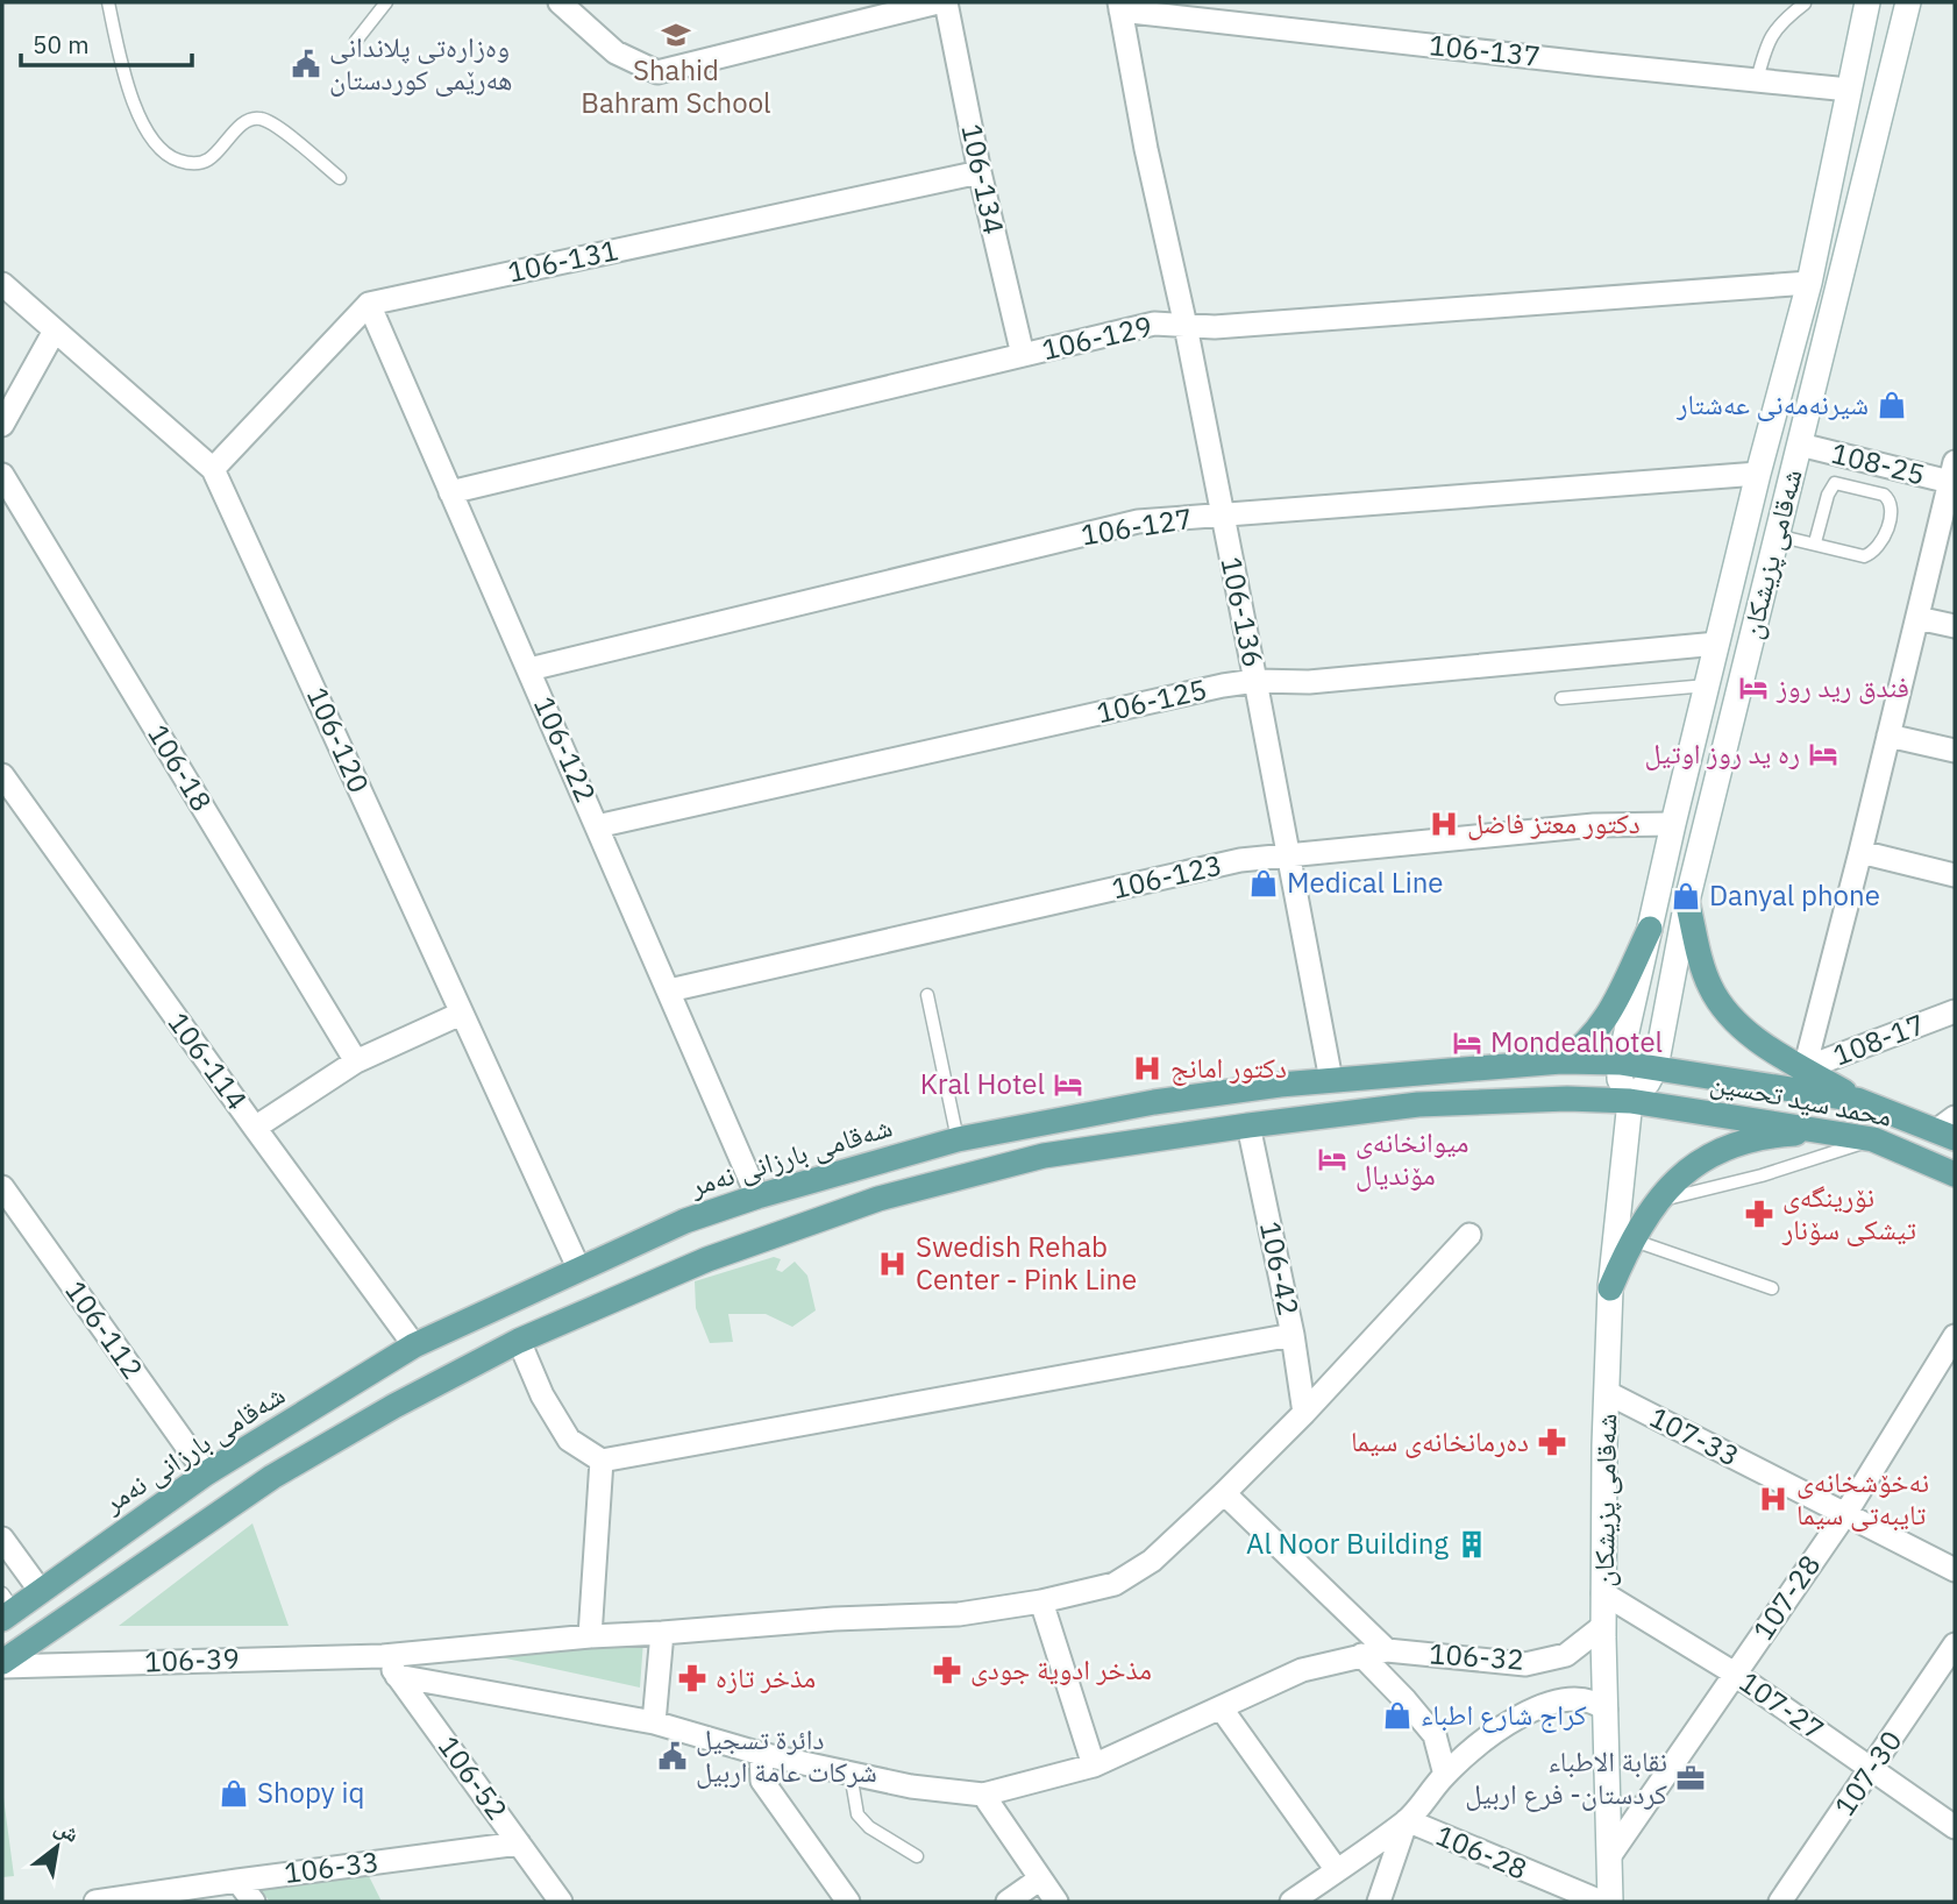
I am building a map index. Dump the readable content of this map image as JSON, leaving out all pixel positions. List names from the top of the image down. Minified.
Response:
{"streets":{"main road":["شەقامی پزیشکان","محمد سید تحسین","شەقامی بارزانی نەمر"],"street":["106-137","106-134","106-131","106-129","108-25","106-127","106-136","106-125","106-120","106-122","106-18","106-123","108-17","106-114","106-42","106-112","107-33","107-28","106-32","106-39","107-27","107-30","106-52","106-28","106-33"]},"crossings":[["106-137","شەقامی پزیشکان"],["106-137","106-136"],["106-134","106-131"],["106-134","106-129"],["106-131","106-122"],["106-129","شەقامی پزیشکان"],["106-129","106-136"],["106-129","106-122"],["108-25","شەقامی پزیشکان"],["106-127","شەقامی پزیشکان"],["106-127","106-136"],["106-127","106-122"],["شەقامی پزیشکان","106-125"],["شەقامی پزیشکان","106-123"],["شەقامی پزیشکان","محمد سید تحسین"],["شەقامی پزیشکان","شەقامی بارزانی نەمر"],["شەقامی پزیشکان","107-33"],["شەقامی پزیشکان","107-28"],["شەقامی پزیشکان","106-32"],["شەقامی پزیشکان","107-27"],["106-136","106-125"],["106-136","106-123"],["106-136","شەقامی بارزانی نەمر"],["106-125","106-122"],["106-120","شەقامی بارزانی نەمر"],["106-122","106-123"],["106-122","شەقامی بارزانی نەمر"],["106-114","شەقامی بارزانی نەمر"],["شەقامی بارزانی نەمر","106-112"],["106-42","106-39"],["107-33","107-28"],["107-28","107-27"],["106-39","106-52"],["107-27","107-30"],["106-52","106-33"]],"places":{"school or university":["Shahid Bahram School"],"public building":["وەزارەتی پلاندانی هەرێمی کوردستان","دائرة تسجيل شركات عامة اربيل"],"shop":["شیرنەمەنی عەشتار","Medical Line","Danyal phone","كراج شارع اطباء","Shopy iq"],"hotel":["فندق ريد روز","ره يد روز اوتيل","Mondealhotel","Kral Hotel","میوانخانەی مۆندیال"],"hospital":["دكتور معتز فاضل","دكتور امانج","Swedish Rehab Center - Pink Line","نەخۆشخانەی تایبەتی سیما"],"pharmacy":["نۆرینگەی تیشکی سۆنار","دەرمانخانەی سیما","مذخر ادوية جودى","مذخر تازه"],"building":["Al Noor Building"],"office":["نقابة الاطباء کردستان- فرع اربيل"]},"scale_bar":"50 m","north":"top right"}
